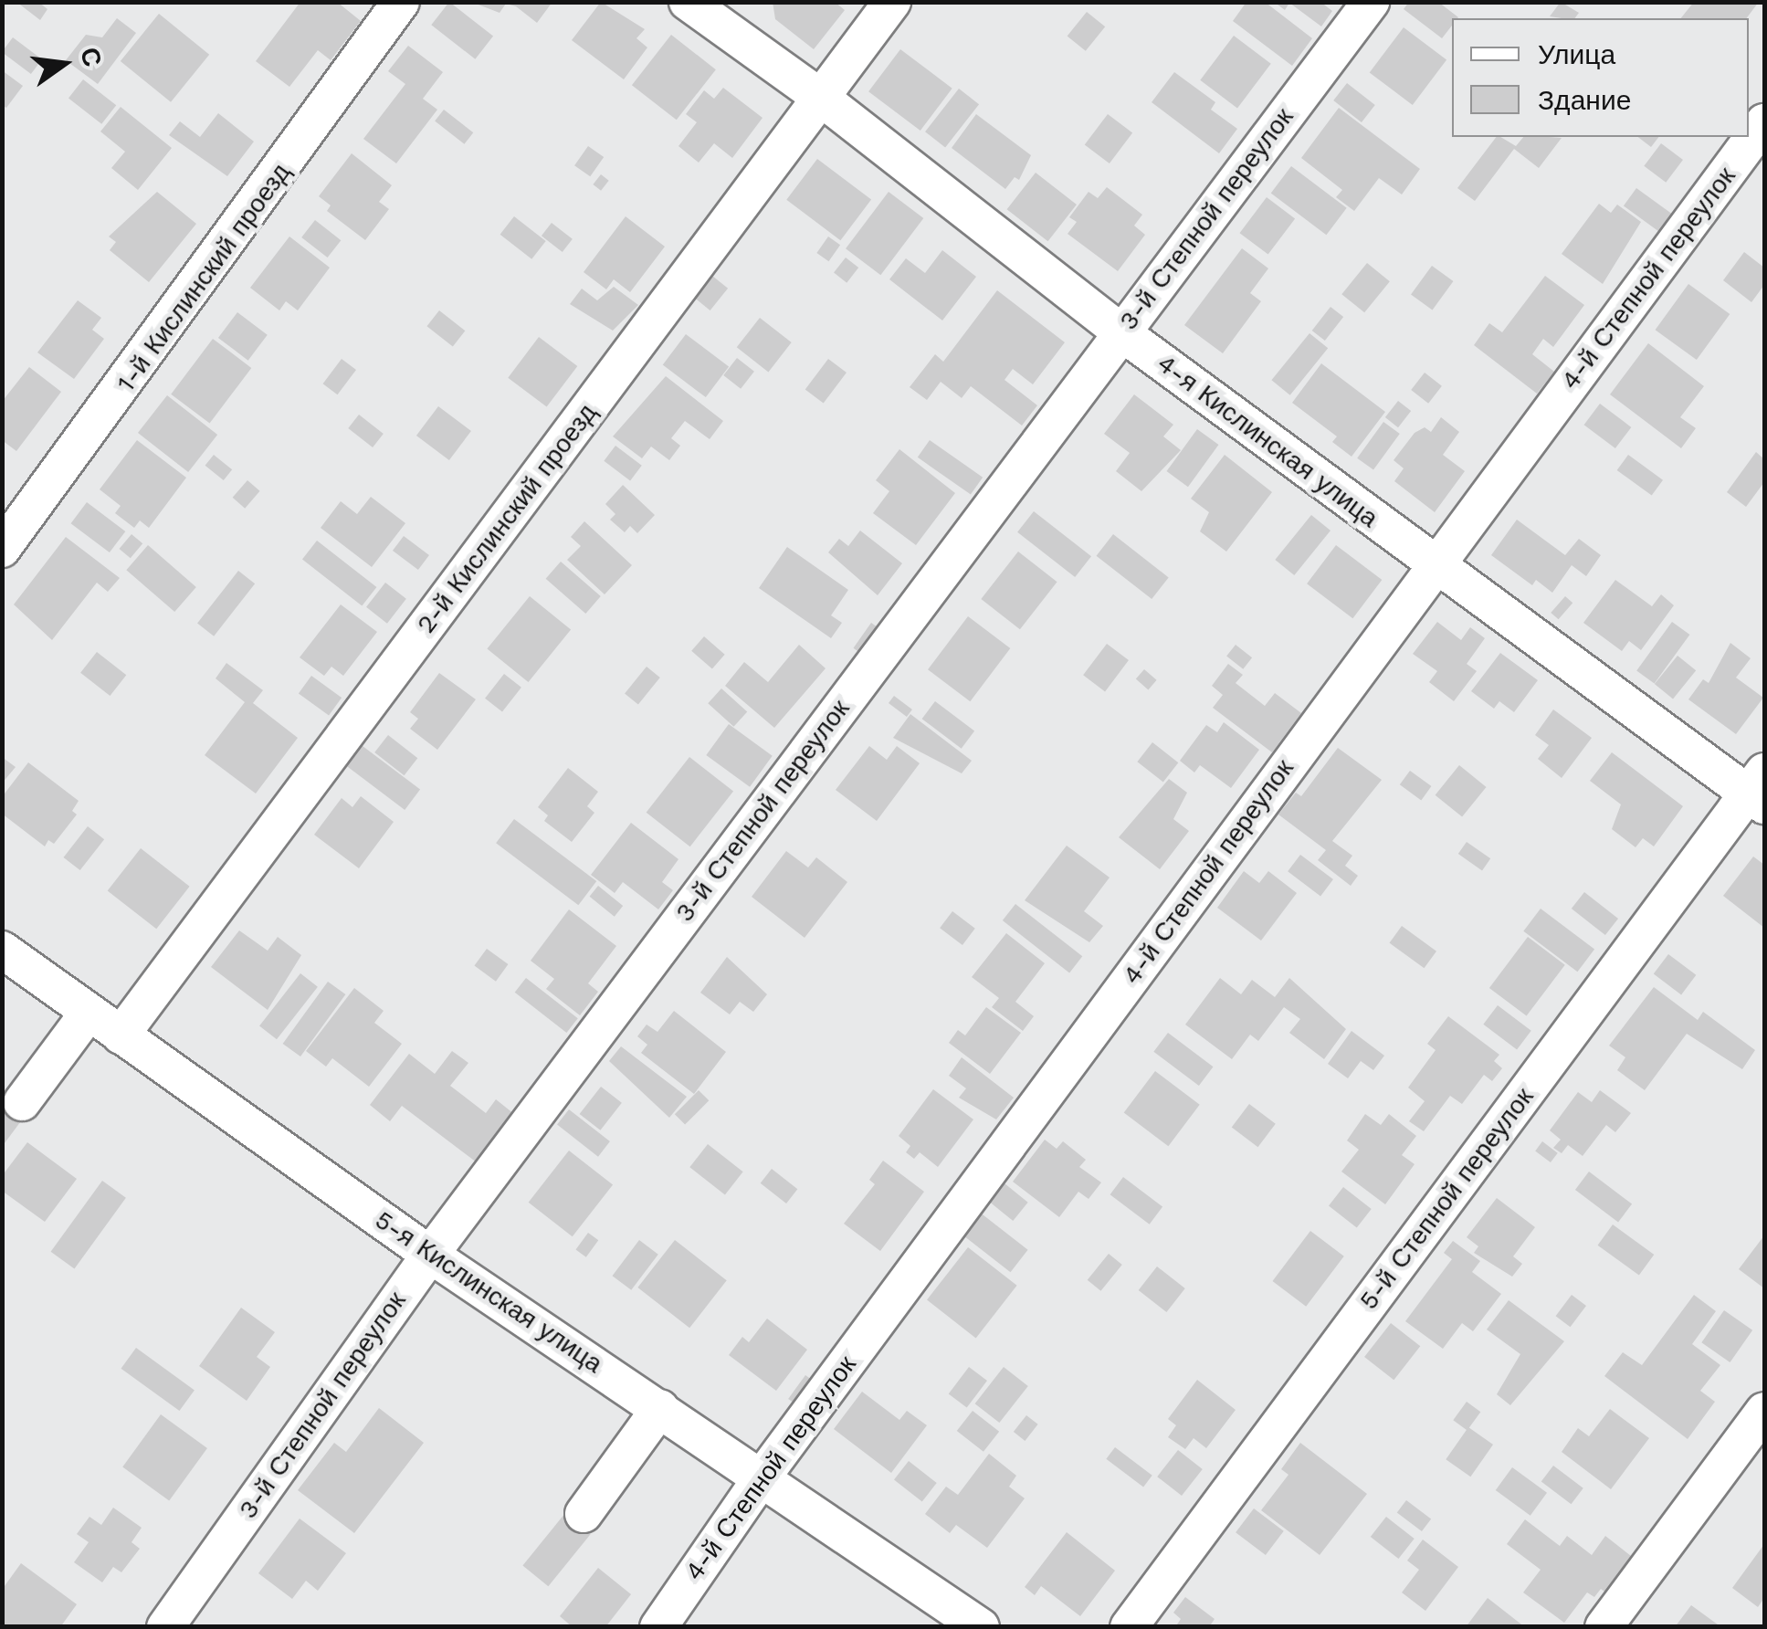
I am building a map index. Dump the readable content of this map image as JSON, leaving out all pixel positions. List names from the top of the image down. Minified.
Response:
{"streets":{"street":["3-й Степной переулок","1-й Кислинский проезд","4-й Степной переулок","4-я Кислинская улица","2-й Кислинский проезд","5-й Степной переулок","5-я Кислинская улица"]},"crossings":[["3-й Степной переулок","4-я Кислинская улица"],["3-й Степной переулок","5-я Кислинская улица"],["4-й Степной переулок","4-я Кислинская улица"],["4-й Степной переулок","5-я Кислинская улица"],["4-я Кислинская улица","2-й Кислинский проезд"],["4-я Кислинская улица","5-й Степной переулок"],["2-й Кислинский проезд","5-я Кислинская улица"]],"legend":["Улица","Здание"],"north":"right"}
